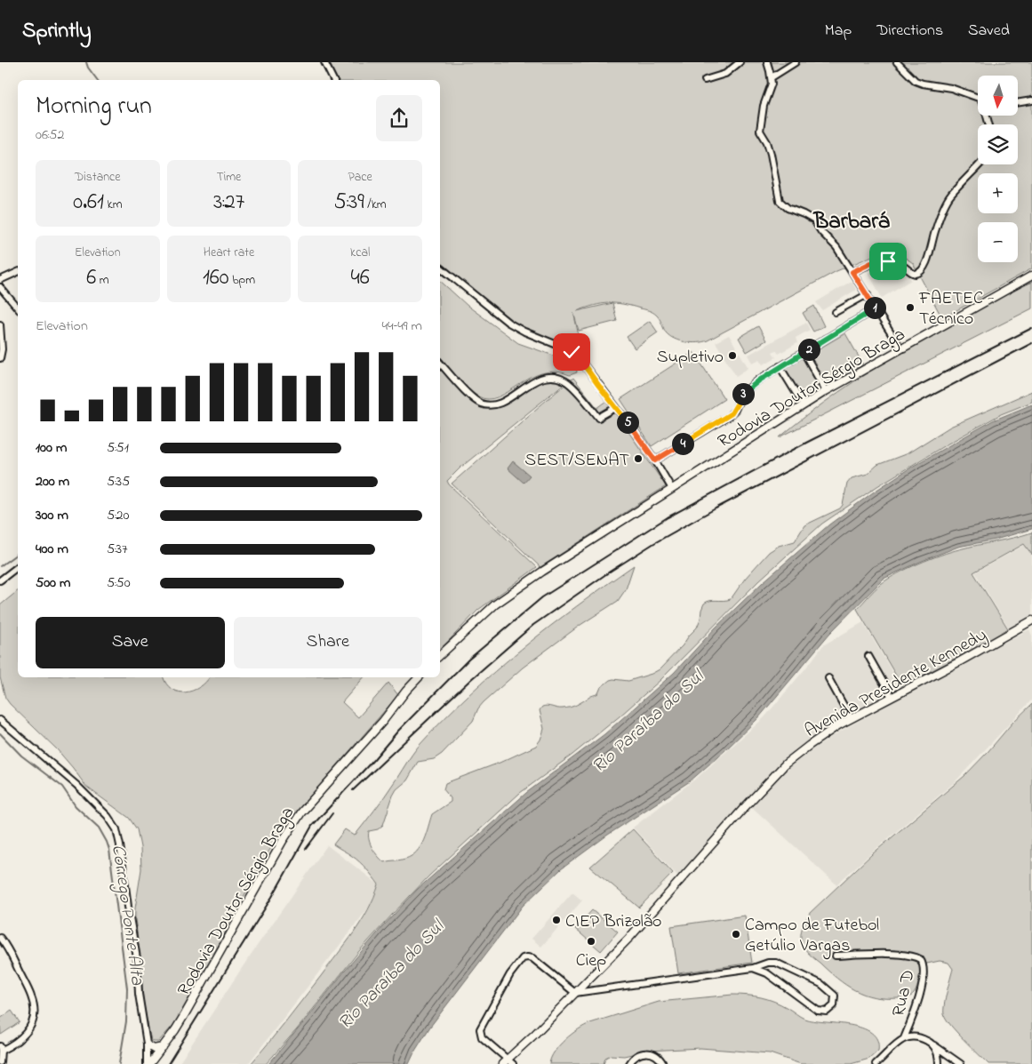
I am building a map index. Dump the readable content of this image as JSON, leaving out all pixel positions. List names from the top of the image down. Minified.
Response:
{"streets":{"main road":["Rodovia Doutor Sérgio Braga","Avenida Presidente Kennedy"],"street":["Rua D"]},"districts":["Barbará"],"water":["Rio Paraíba do Sul","Córrego Ponte Alta"],"places":["FAETEC - Técnico","Supletivo","SEST/SENAT","CIEP Brizolão","Campo de Futebol Getúlio Vargas","Ciep"],"north":"bottom","page":{"header":"Sprintly","nav":["Map","Directions","Saved"],"map_buttons":["+","−"],"heading":["Morning run","06:52"],"stats":[["Distance","0.61 km"],["Time","3:27"],["Pace","5:39 /km"],["Elevation","6 m"],["Heart rate","160 bpm"],["kcal","46"]],"pins":["1","2","3","5","4"],"chart":["Elevation","44–49 m"],"list":[{"name":"100 m","note":"5:51"},{"name":"200 m","note":"5:35"},{"name":"300 m","note":"5:20"},{"name":"400 m","note":"5:37"},{"name":"500 m","note":"5:50"}],"buttons":["Save","Share"]}}
